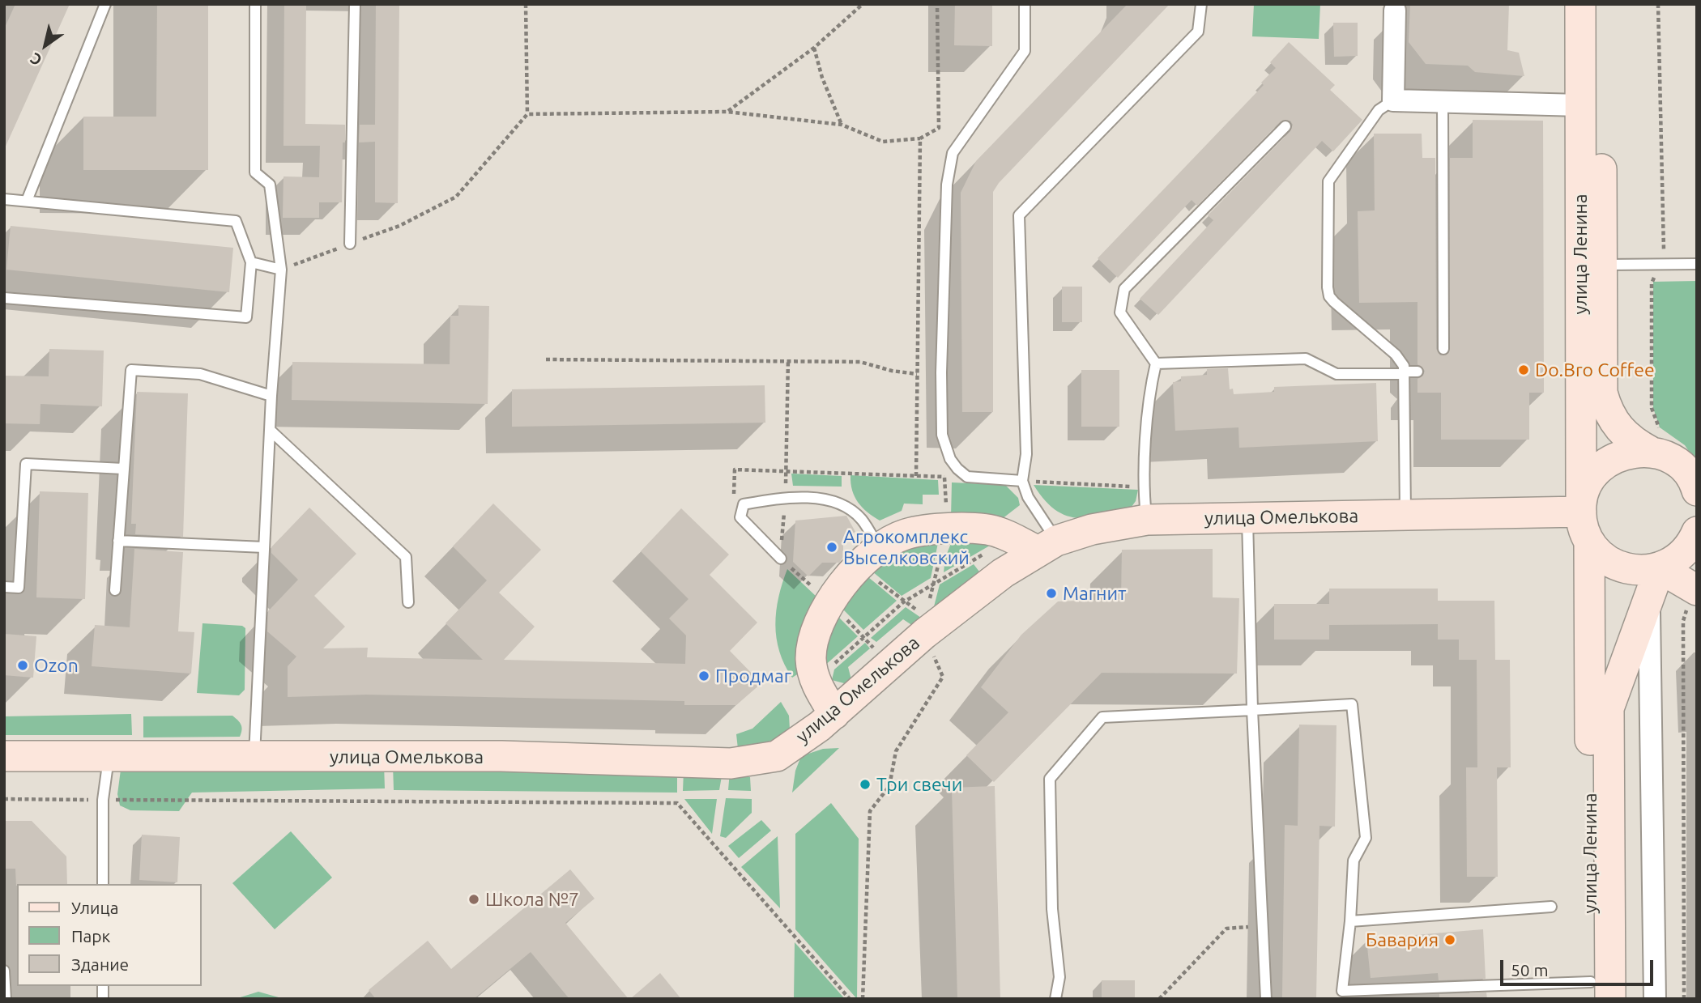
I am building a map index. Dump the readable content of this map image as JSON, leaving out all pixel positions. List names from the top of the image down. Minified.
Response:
{"streets":{"street":["улица Ленина","улица Омелькова"]},"crossings":[["улица Ленина","улица Омелькова"]],"places":["Do.Bro Coffee","Агрокомплекс Выселковский","Магнит","Ozon","Продмаг","Три свечи","Школа №7","Бавария"],"legend":["Улица","Парк","Здание"],"scale_bar":"50 m","north":"bottom left"}
